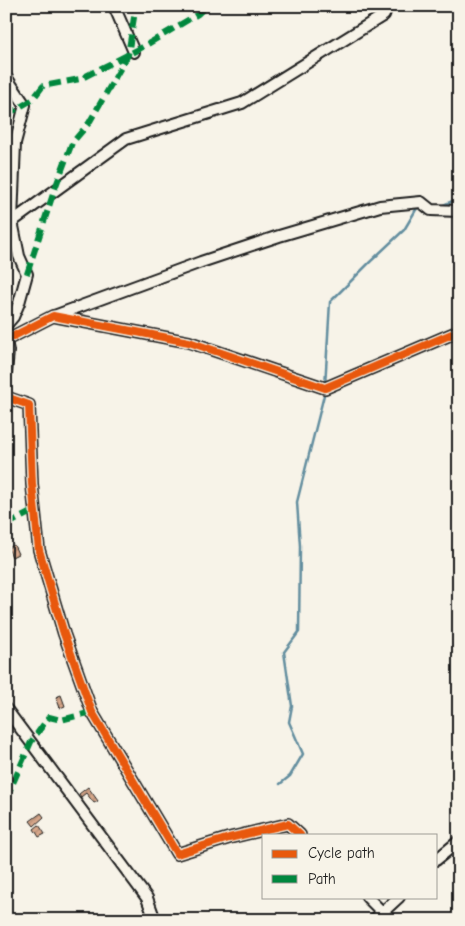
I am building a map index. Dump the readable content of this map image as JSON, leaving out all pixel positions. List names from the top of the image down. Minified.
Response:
{"legend":["Cycle path","Path"]}
